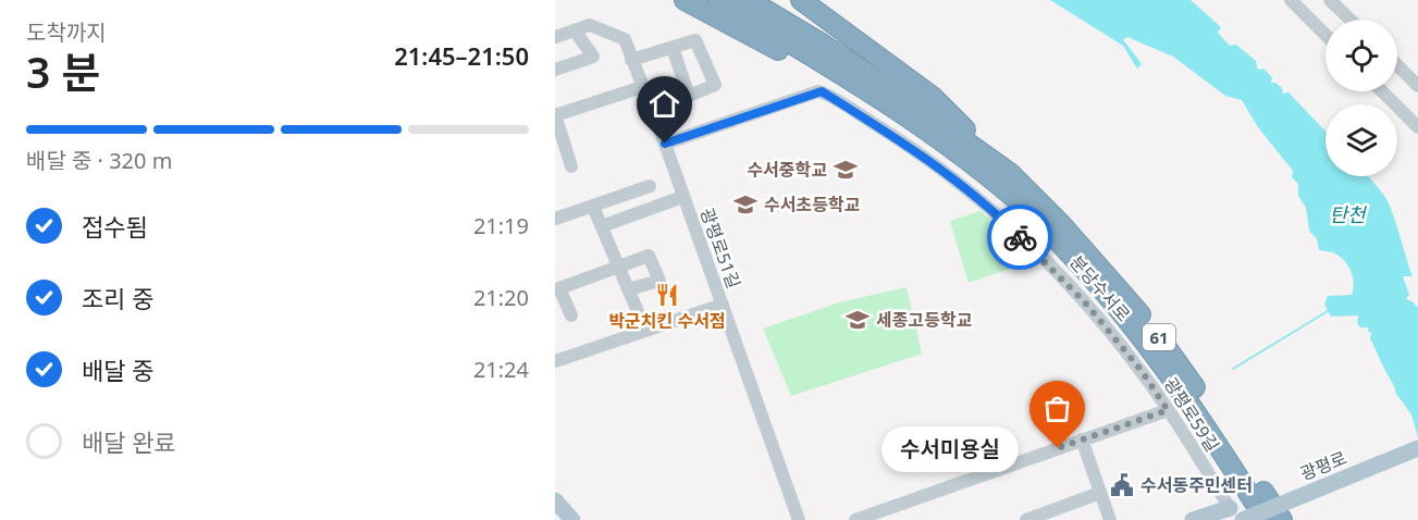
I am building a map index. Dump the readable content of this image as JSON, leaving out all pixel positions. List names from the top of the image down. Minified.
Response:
{"streets":{"highway":["분당수서로","61"],"main road":["광평로"],"street":["광평로51길","광평로59길"]},"crossings":[["광평로51길","광평로59길"]],"water":["탄천"],"places":{"school or university":["수서중학교","수서초등학교","세종고등학교"],"restaurant":["박군치킨 수서점"],"other":["수서미용실"],"public building":["수서동주민센터"]},"page":{"heading":["3 분","도착까지","21:45–21:50"],"bar":"배달 중 · 320 m","list":[["접수됨","21:19"],["조리 중","21:20"],["배달 중","21:24"],"배달 완료"],"bubble":"수서미용실"}}
